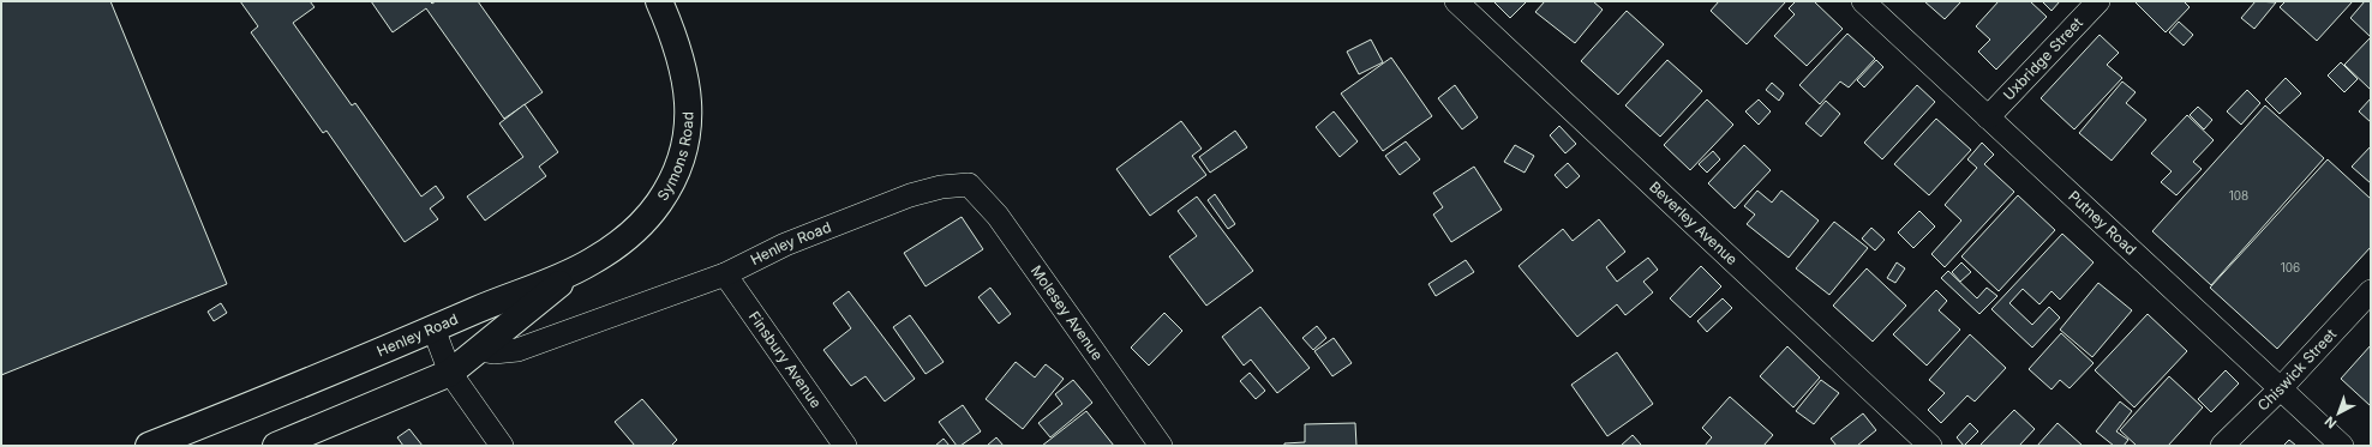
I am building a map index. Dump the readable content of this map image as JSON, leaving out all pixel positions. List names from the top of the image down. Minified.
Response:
{"streets":{"main road":["Symons Road","Henley Road"],"street":["Uxbridge Street","Beverley Avenue","Putney Road","Molesey Avenue","Finsbury Avenue","Chiswick Street"]},"crossings":[["Uxbridge Street","Putney Road"],["Symons Road","Henley Road"],["Putney Road","Chiswick Street"],["Henley Road","Molesey Avenue"],["Henley Road","Finsbury Avenue"]],"house_numbers":["108","106"],"north":"bottom left"}
